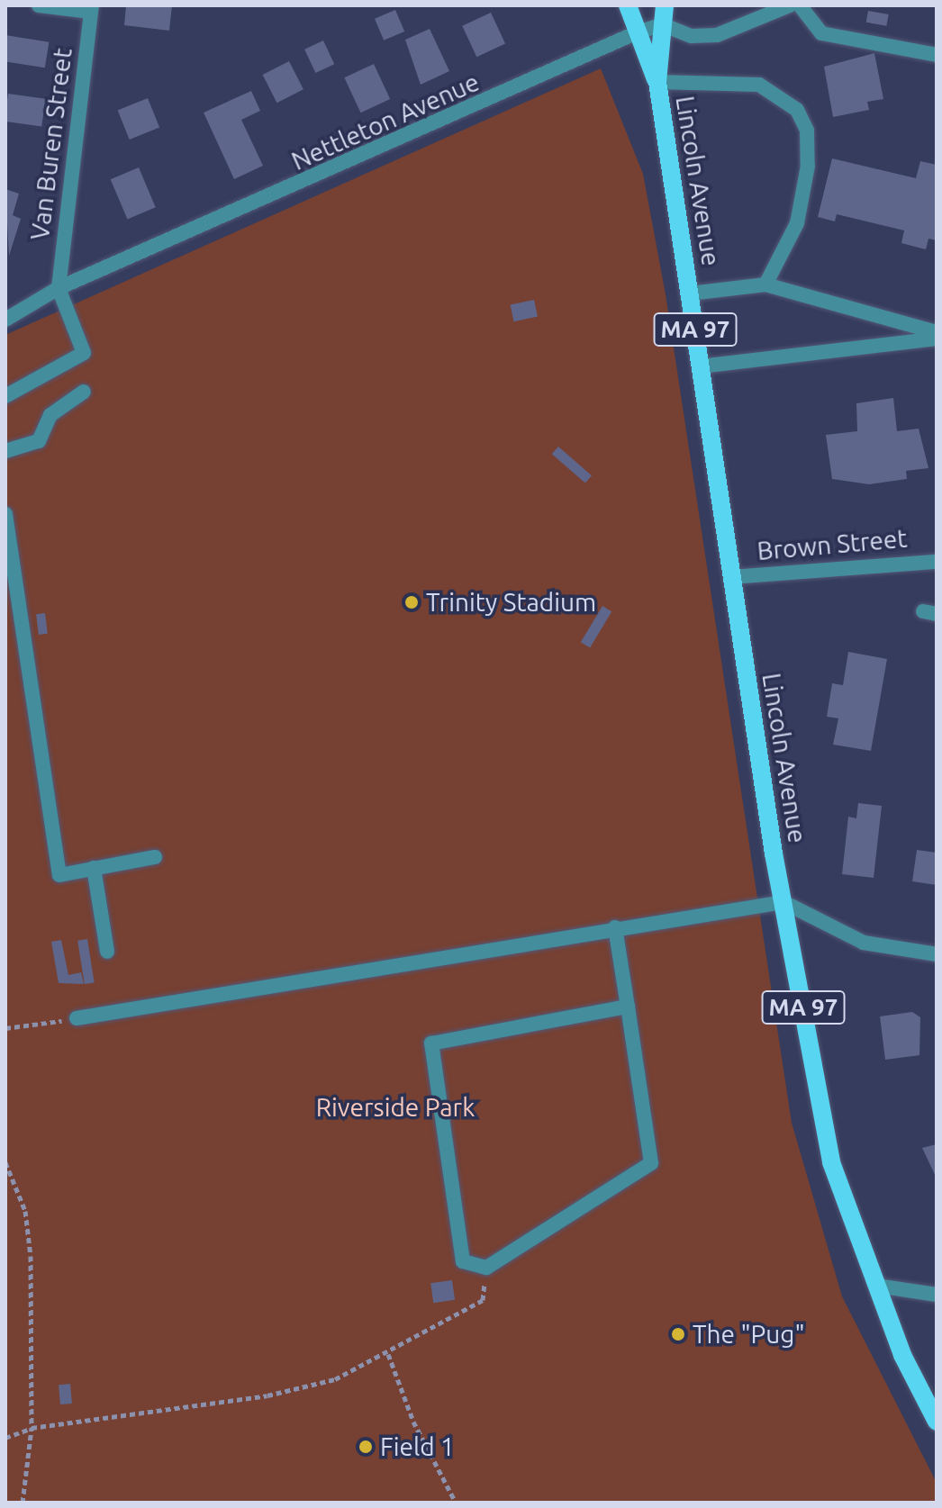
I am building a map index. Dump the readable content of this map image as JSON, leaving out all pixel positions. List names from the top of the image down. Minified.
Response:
{"streets":{"main road":["Lincoln Avenue","MA 97"],"street":["Nettleton Avenue","Van Buren Street","Brown Street"]},"crossings":[["Nettleton Avenue","Van Buren Street"],["Nettleton Avenue","Lincoln Avenue"],["Lincoln Avenue","Brown Street"]],"parks":["Riverside Park"],"places":["Trinity Stadium","The \"Pug\"","Field 1"]}
